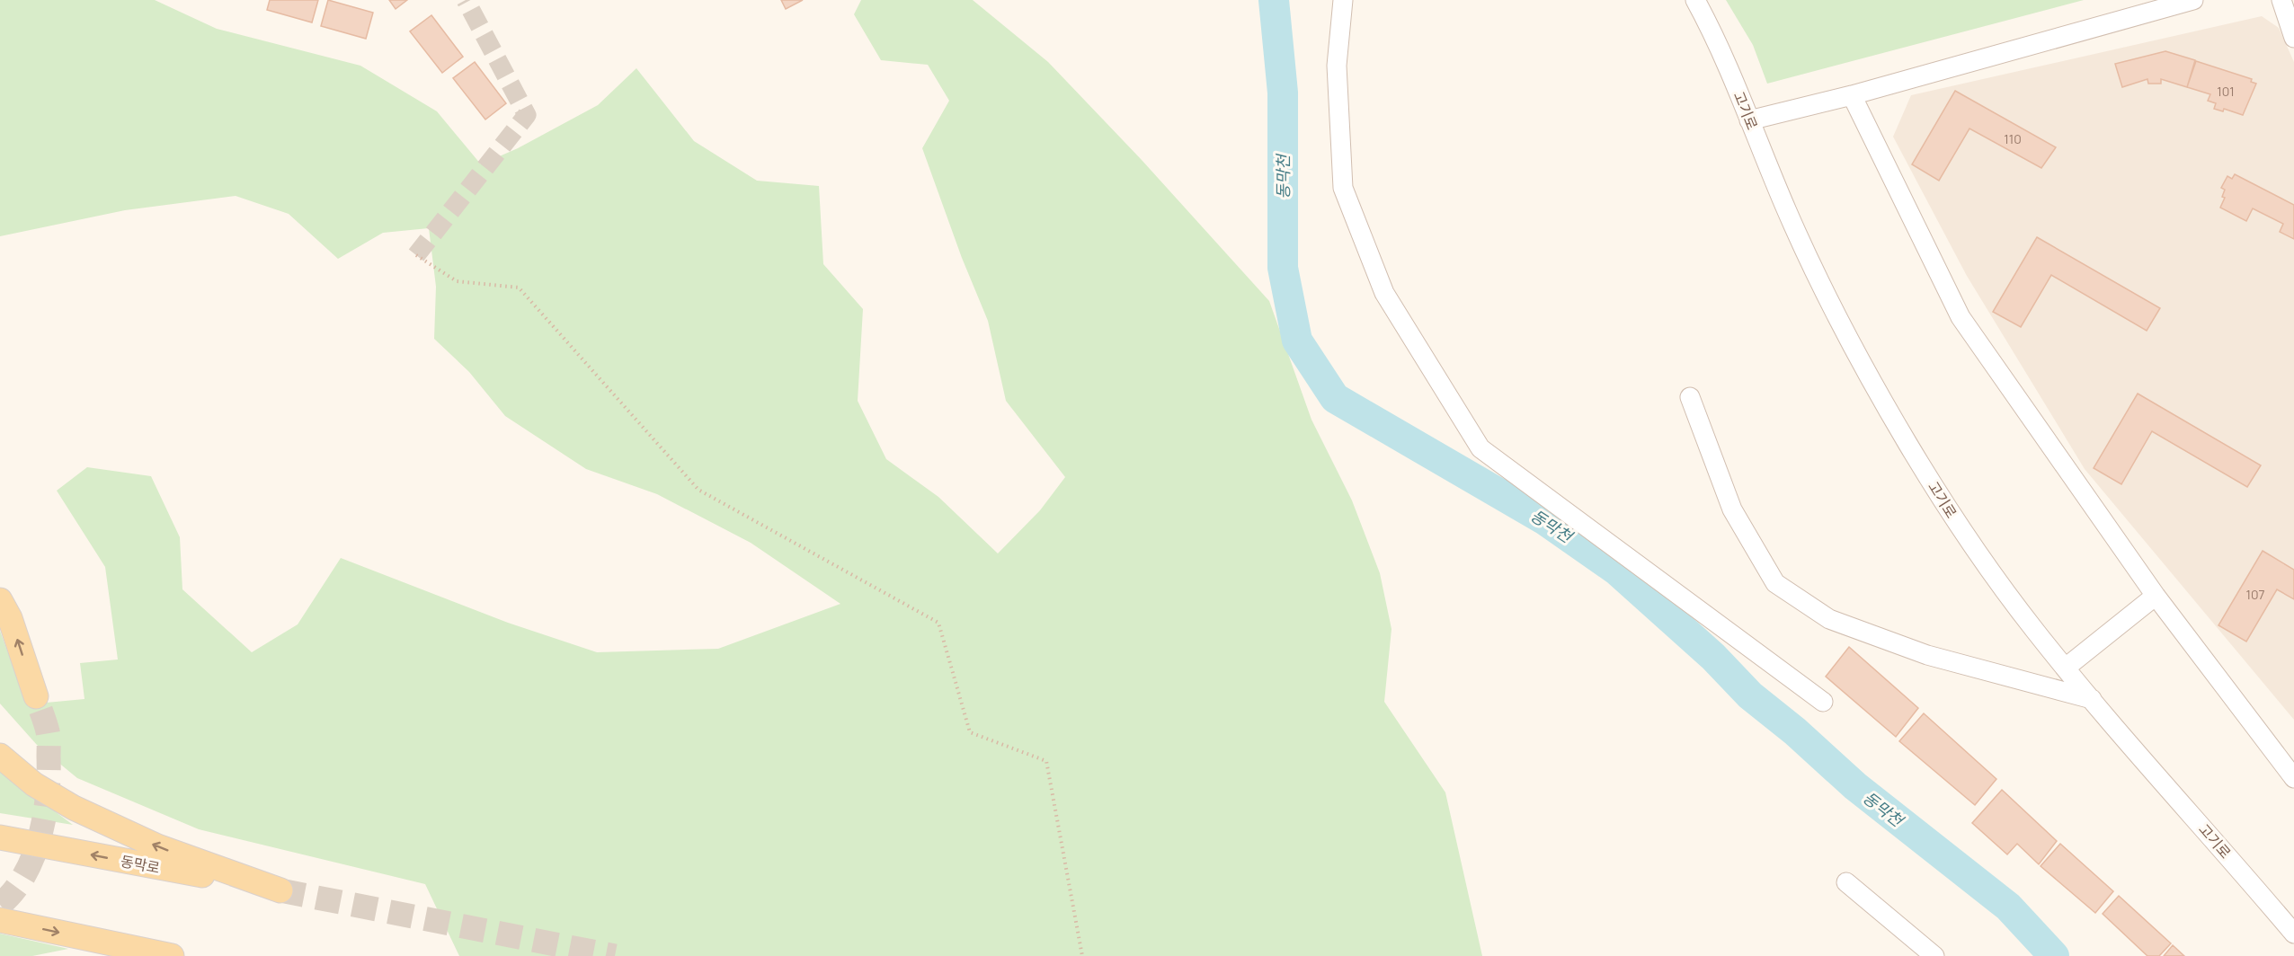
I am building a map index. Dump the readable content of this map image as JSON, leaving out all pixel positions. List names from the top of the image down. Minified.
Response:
{"streets":{"main road":["동막로"],"street":["고기로"]},"water":["동막천"],"house_numbers":["101","110","107"]}
